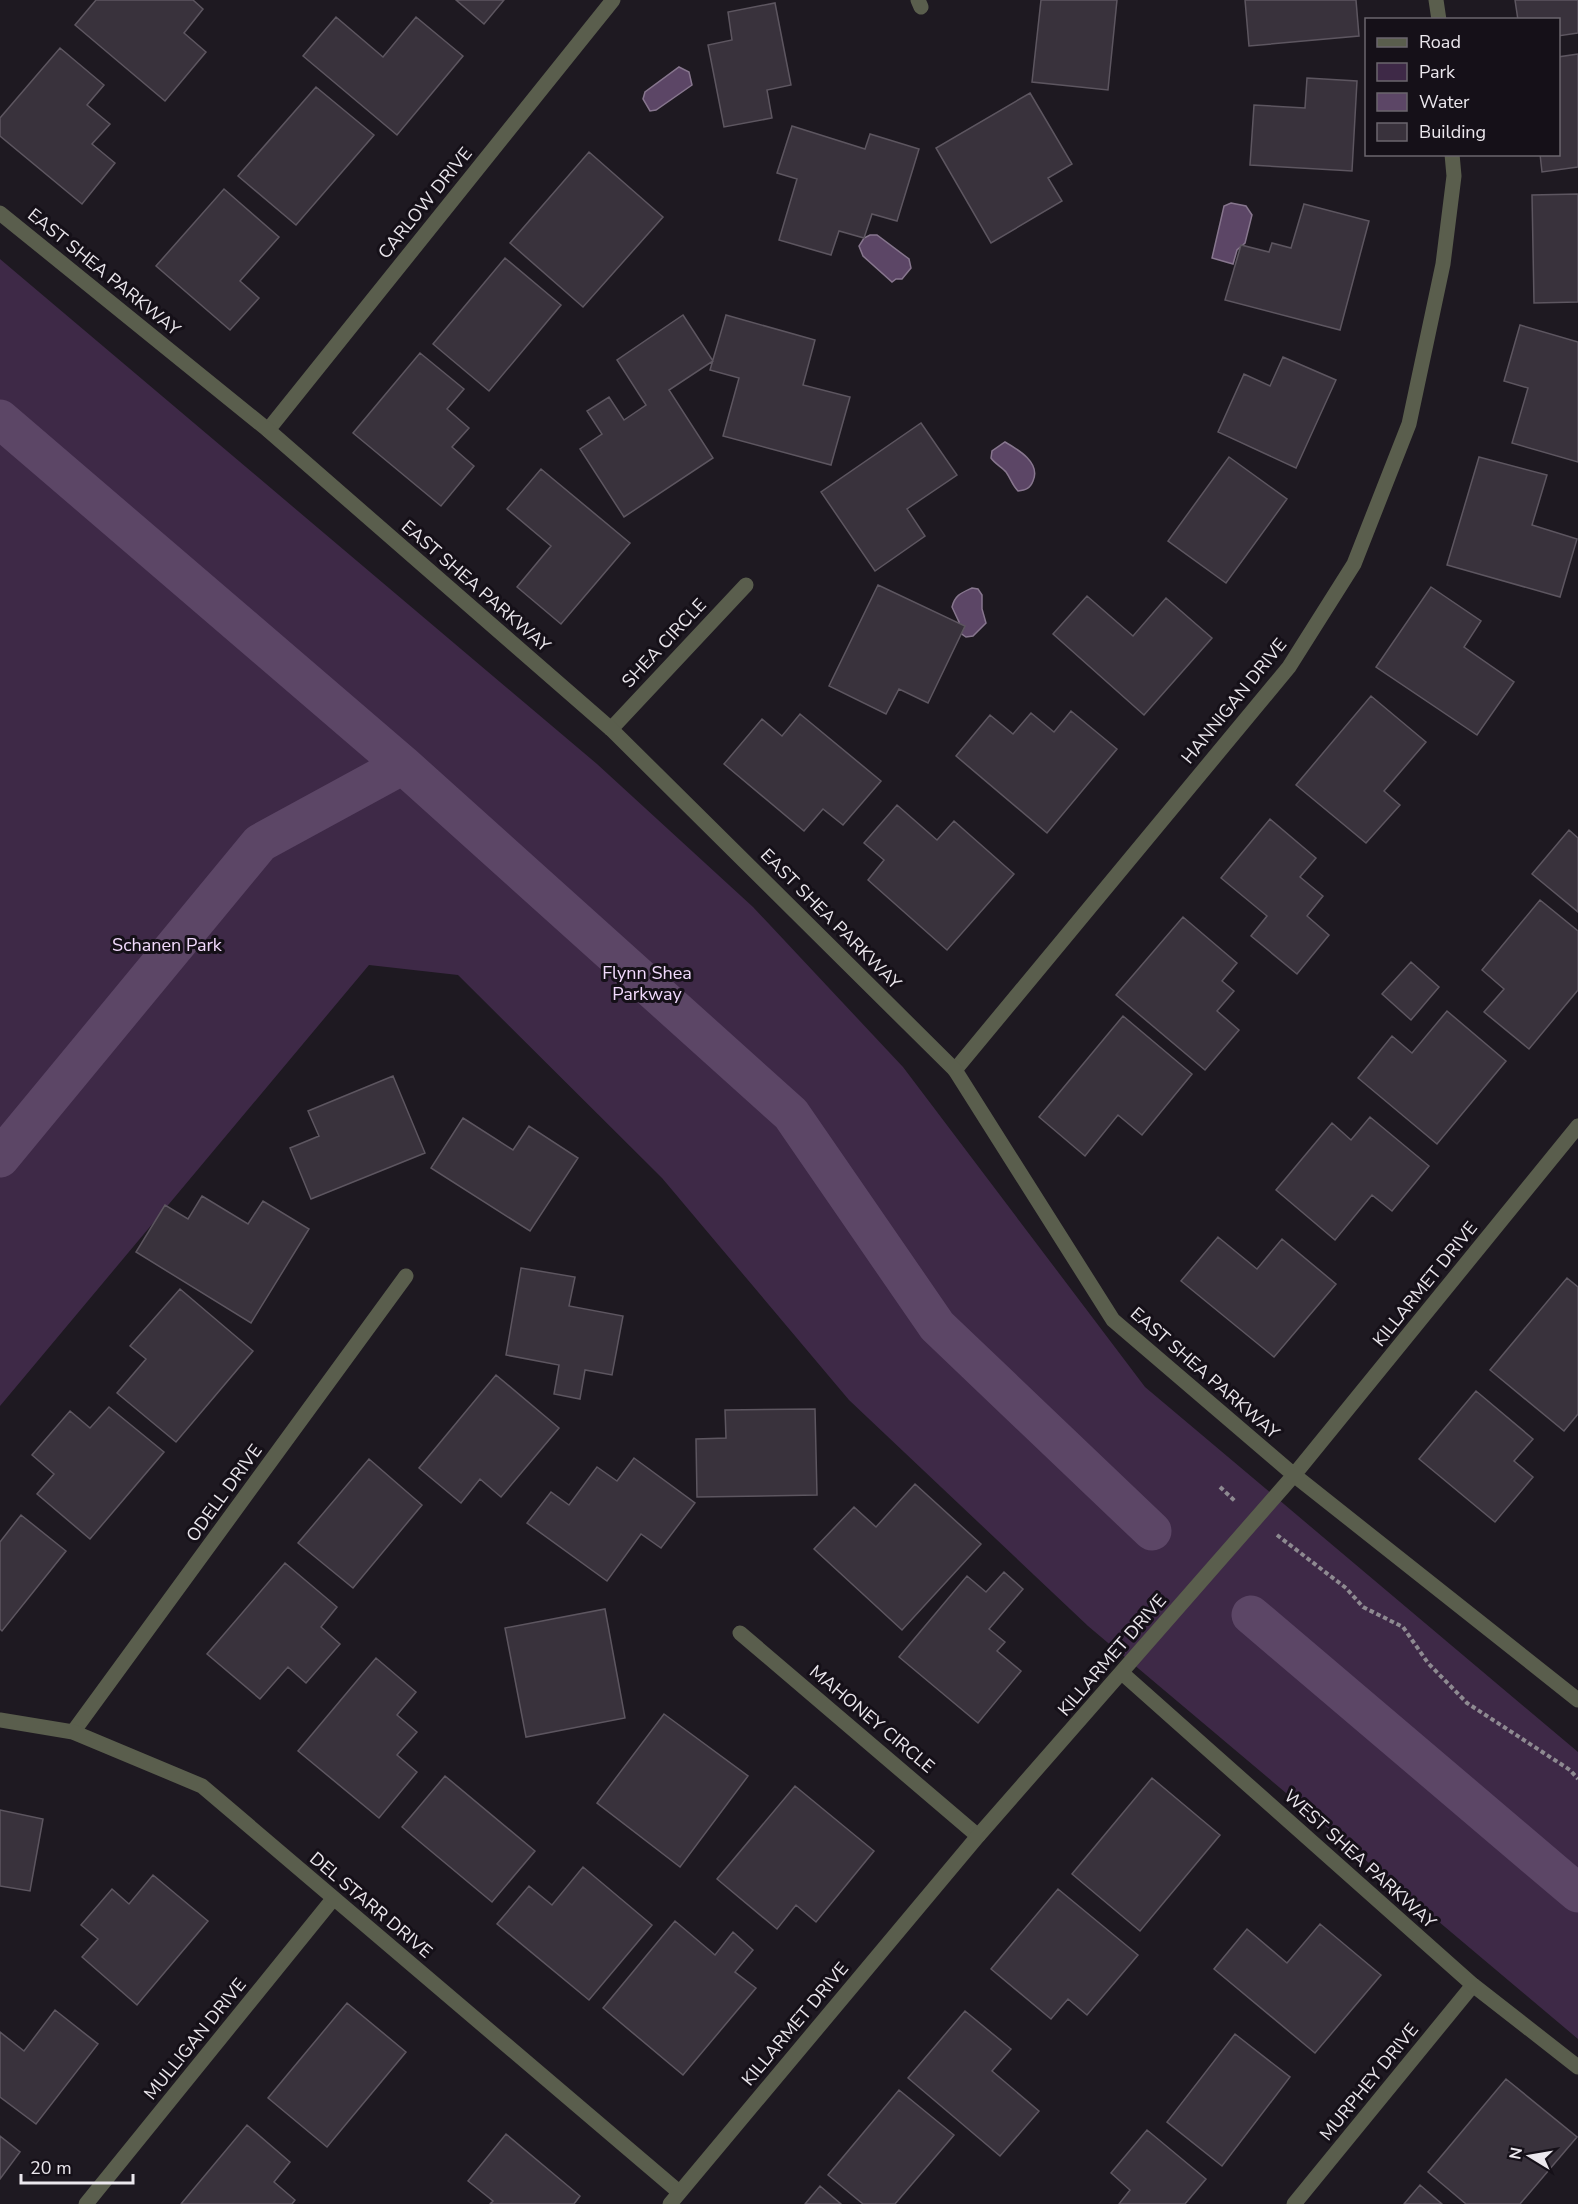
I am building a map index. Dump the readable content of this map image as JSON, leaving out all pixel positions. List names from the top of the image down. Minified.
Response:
{"streets":{"street":["CARLOW DRIVE","EAST SHEA PARKWAY","SHEA CIRCLE","HANNIGAN DRIVE","KILLARMET DRIVE","ODELL DRIVE","MAHONEY CIRCLE","WEST SHEA PARKWAY","DEL STARR DRIVE","MULLIGAN DRIVE","MURPHEY DRIVE"]},"crossings":[["CARLOW DRIVE","EAST SHEA PARKWAY"],["EAST SHEA PARKWAY","SHEA CIRCLE"],["EAST SHEA PARKWAY","HANNIGAN DRIVE"],["EAST SHEA PARKWAY","KILLARMET DRIVE"],["KILLARMET DRIVE","MAHONEY CIRCLE"],["KILLARMET DRIVE","WEST SHEA PARKWAY"],["KILLARMET DRIVE","DEL STARR DRIVE"],["ODELL DRIVE","DEL STARR DRIVE"],["WEST SHEA PARKWAY","MURPHEY DRIVE"],["DEL STARR DRIVE","MULLIGAN DRIVE"]],"parks":["Schanen Park","Flynn Shea Parkway"],"legend":["Road","Park","Water","Building"],"scale_bar":"20 m","north":"left"}
